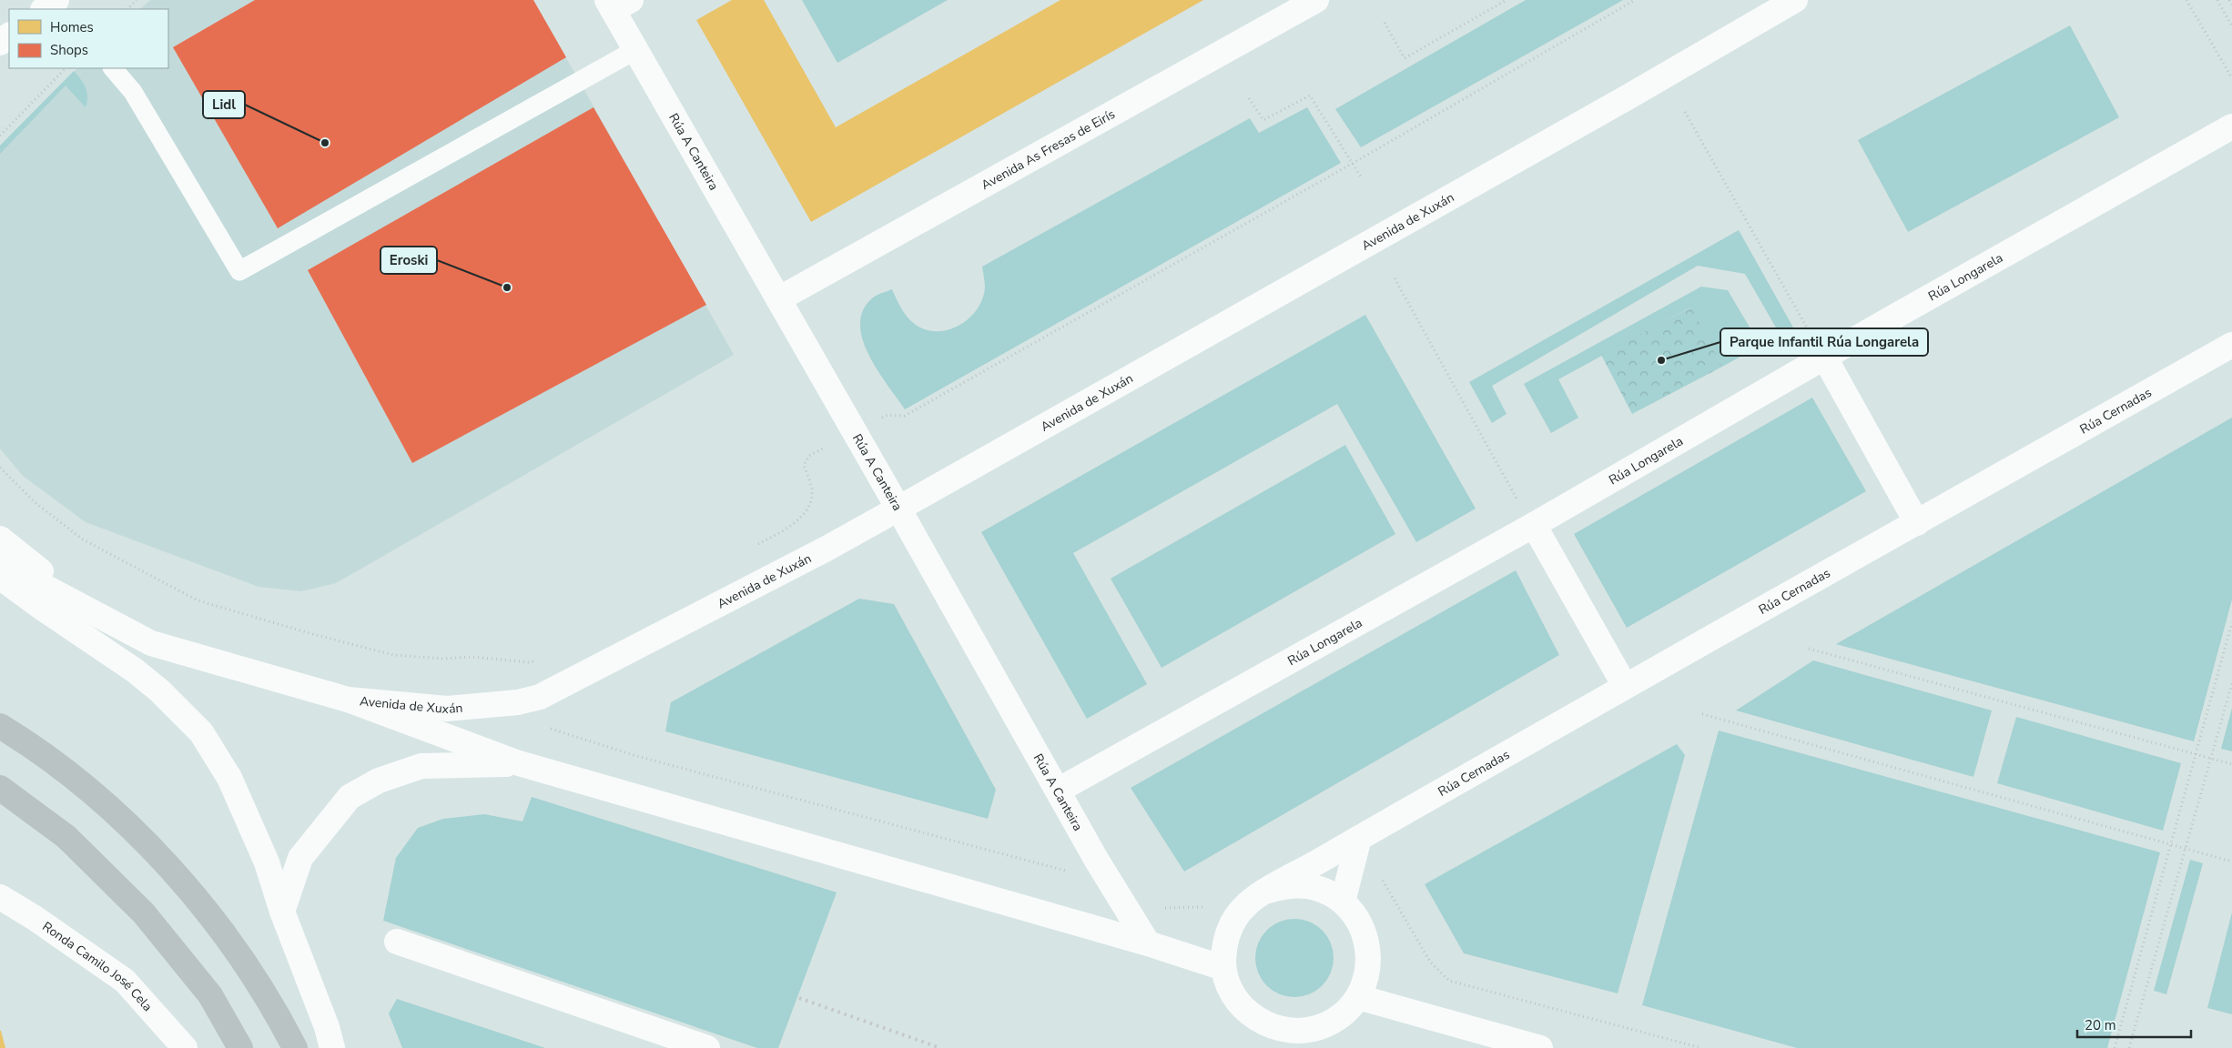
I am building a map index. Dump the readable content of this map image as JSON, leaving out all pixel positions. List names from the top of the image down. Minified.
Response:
{"streets":{"street":["Avenida As Fresas de Eirís","Rúa A Canteira","Avenida de Xuxán","Rúa Longarela","Rúa Cernadas","Ronda Camilo José Cela"]},"crossings":[["Avenida As Fresas de Eirís","Rúa A Canteira"],["Rúa A Canteira","Avenida de Xuxán"],["Rúa A Canteira","Rúa Longarela"]],"places":["Lidl","Eroski","Parque Infantil Rúa Longarela"],"legend":["Homes","Shops"],"scale_bar":"20 m"}
